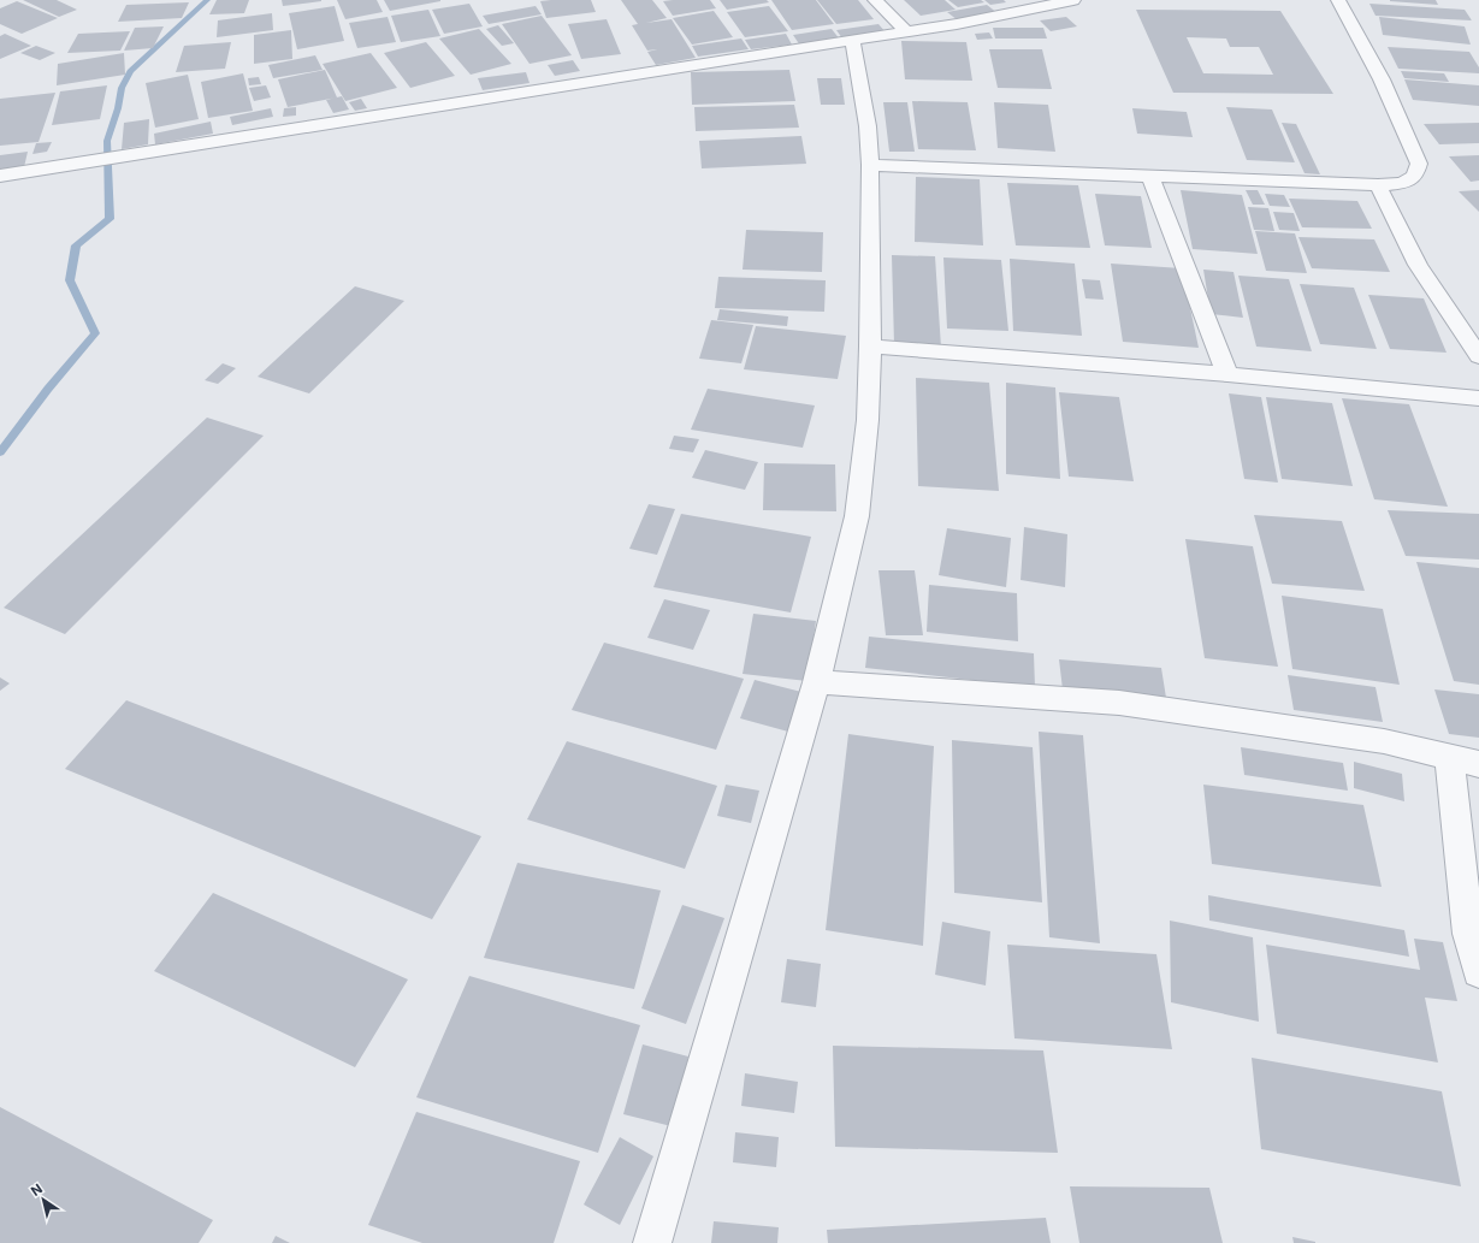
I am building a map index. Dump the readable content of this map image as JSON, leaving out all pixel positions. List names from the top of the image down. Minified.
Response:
{"north":"top left"}
